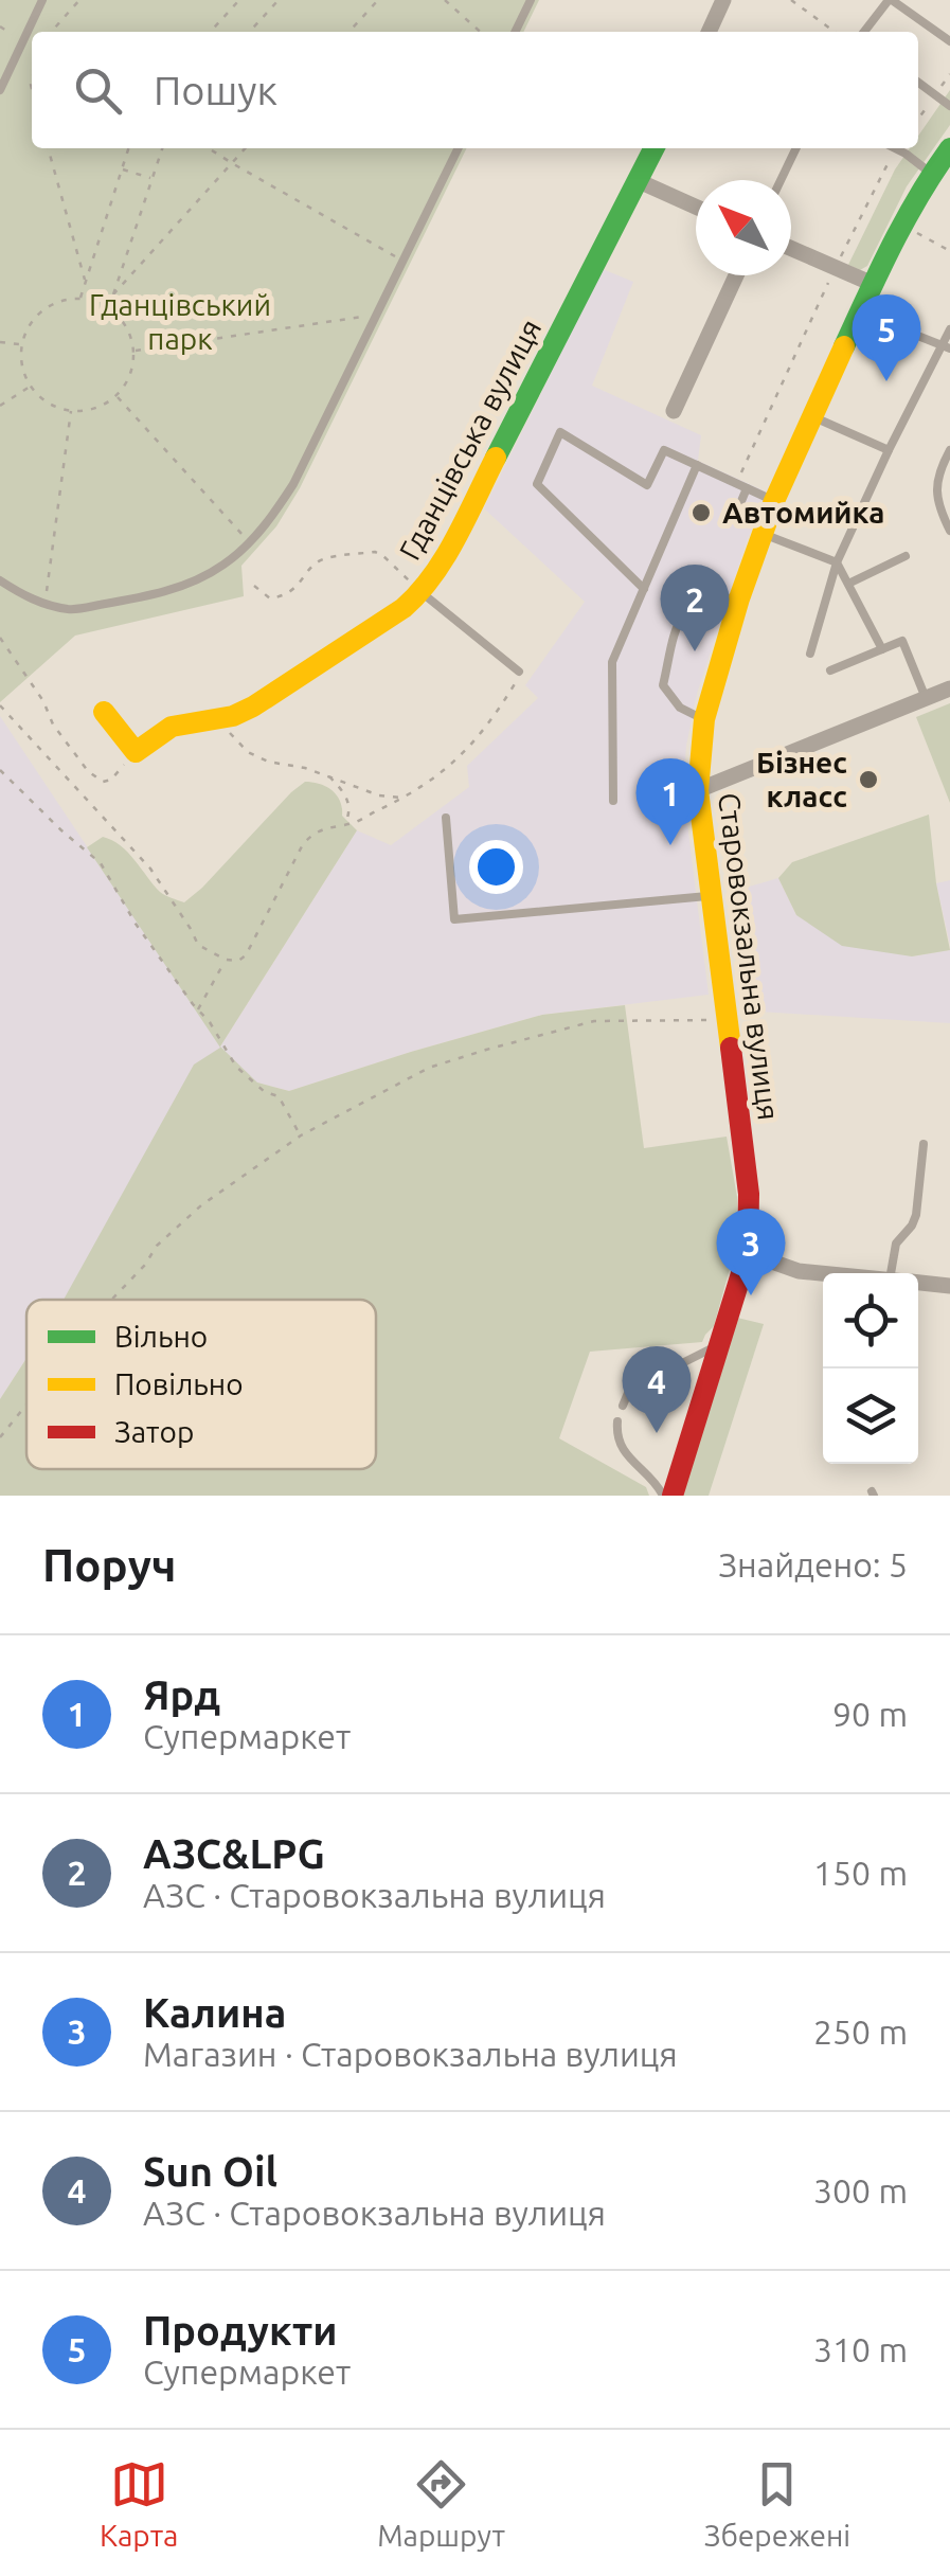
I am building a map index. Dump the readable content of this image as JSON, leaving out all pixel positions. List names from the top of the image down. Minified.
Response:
{"streets":{"main road":["Гданцівська вулиця","Старовокзальна вулиця"]},"parks":["Гданцівський парк"],"places":["Автомийка","Бізнес класс"],"legend":["Вільно","Повільно","Затор"],"north":"top left","page":{"search":"Пошук","pins":["5","2","1","3","4"],"heading":["Поруч","Знайдено: 5"],"list":[{"mark":"1","name":"Ярд","note":"Супермаркет","value":"90 m"},{"mark":"2","name":"АЗС&LPG","note":"АЗС · Старовокзальна вулиця","value":"150 m"},{"mark":"3","name":"Калина","note":"Магазин · Старовокзальна вулиця","value":"250 m"},{"mark":"4","name":"Sun Oil","note":"АЗС · Старовокзальна вулиця","value":"300 m"},{"mark":"5","name":"Продукти","note":"Супермаркет","value":"310 m"}],"nav":["Карта","Маршрут","Збережені"]}}
